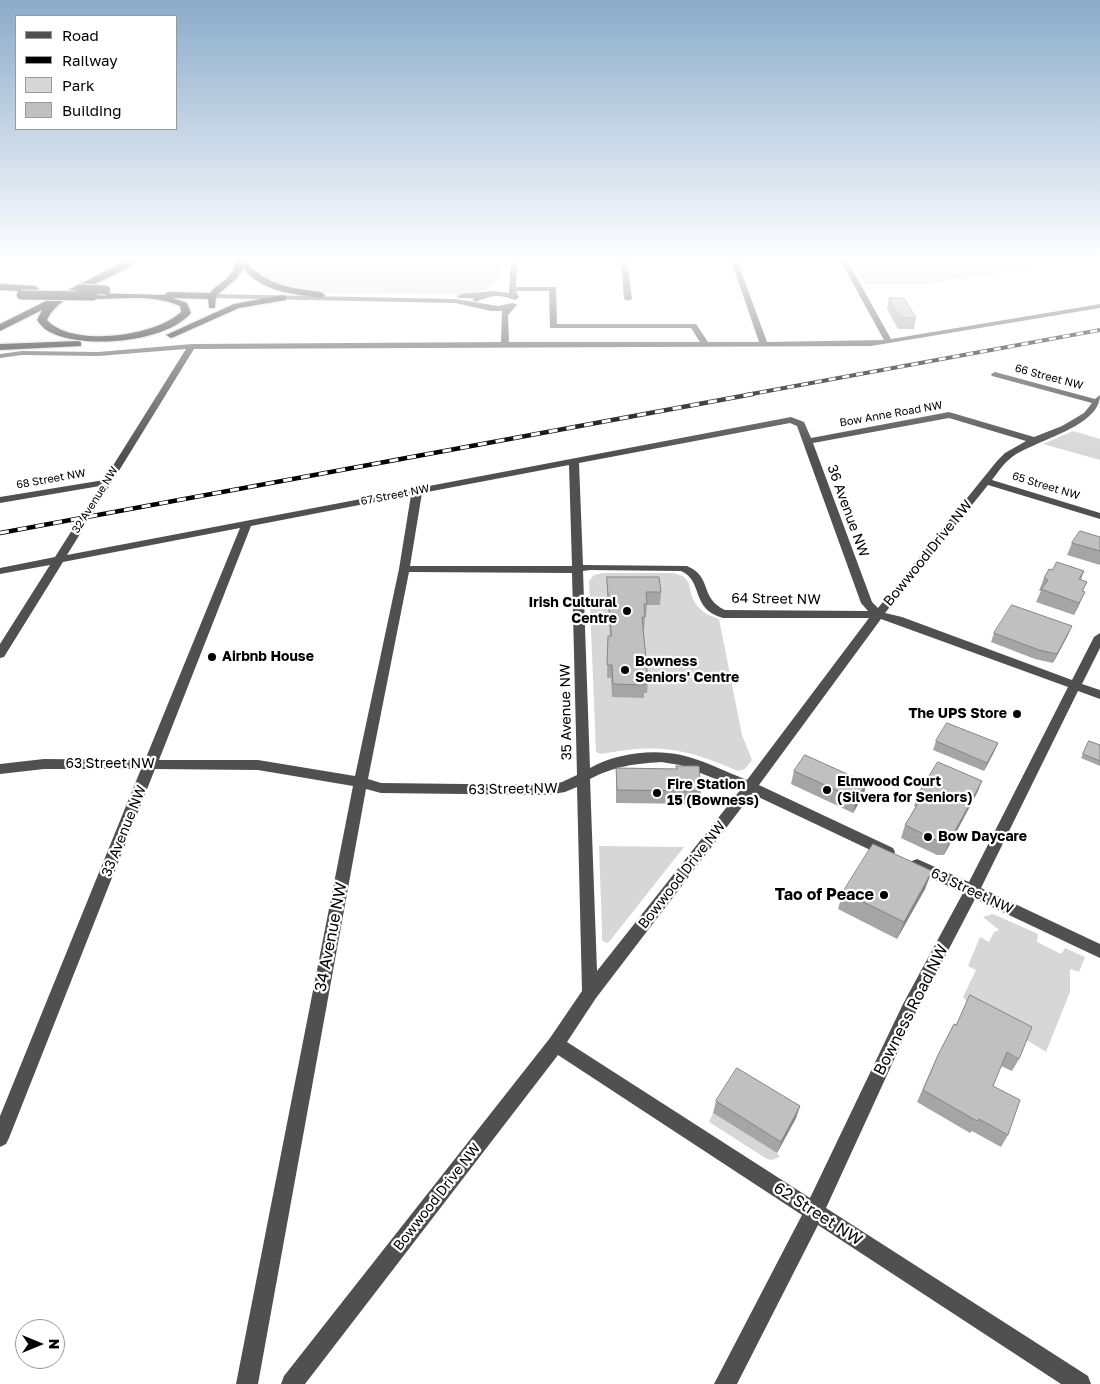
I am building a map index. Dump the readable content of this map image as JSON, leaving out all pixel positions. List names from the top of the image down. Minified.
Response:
{"streets":{"street":["66 Street NW","Bow Anne Road NW","68 Street NW","65 Street NW","67 Street NW","32 Avenue NW","36 Avenue NW","Bowwood Drive NW","64 Street NW","35 Avenue NW","63 Street NW","33 Avenue NW","34 Avenue NW","Bowness Road NW","62 Street NW"]},"crossings":[["66 Street NW","Bowwood Drive NW"],["Bow Anne Road NW","36 Avenue NW"],["Bow Anne Road NW","Bowwood Drive NW"],["68 Street NW","32 Avenue NW"],["65 Street NW","Bowwood Drive NW"],["67 Street NW","32 Avenue NW"],["67 Street NW","36 Avenue NW"],["67 Street NW","35 Avenue NW"],["67 Street NW","33 Avenue NW"],["67 Street NW","34 Avenue NW"],["36 Avenue NW","Bowwood Drive NW"],["36 Avenue NW","64 Street NW"],["Bowwood Drive NW","64 Street NW"],["Bowwood Drive NW","35 Avenue NW"],["Bowwood Drive NW","63 Street NW"],["Bowwood Drive NW","62 Street NW"],["64 Street NW","35 Avenue NW"],["64 Street NW","34 Avenue NW"],["64 Street NW","Bowness Road NW"],["35 Avenue NW","63 Street NW"],["63 Street NW","33 Avenue NW"],["63 Street NW","34 Avenue NW"],["63 Street NW","Bowness Road NW"],["Bowness Road NW","62 Street NW"]],"places":["Irish Cultural Centre","Airbnb House","Bowness Seniors' Centre","The UPS Store","Elmwood Court (Silvera for Seniors)","Fire Station 15 (Bowness)","Bow Daycare","Tao of Peace"],"legend":["Road","Railway","Park","Building"],"north":"right"}
